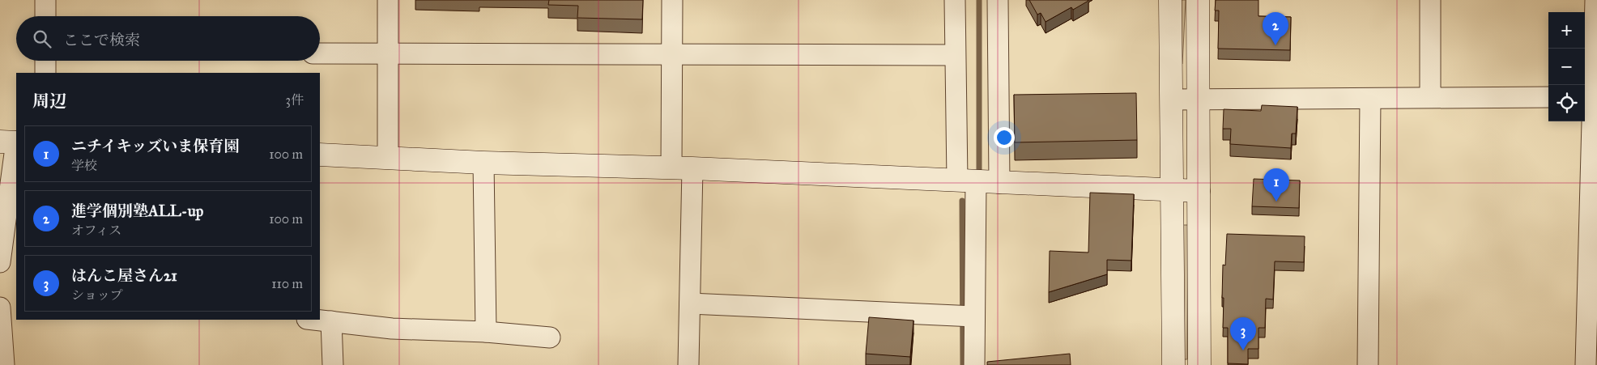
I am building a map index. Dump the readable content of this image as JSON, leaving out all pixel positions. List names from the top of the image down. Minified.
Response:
{"page":{"map_buttons":["+","−"],"pins":["2","1","3"],"search":"ここで検索","heading":["周辺","3件"],"list":[{"mark":"1","name":"ニチイキッズいま保育園","note":"学校","value":"100 m"},{"mark":"2","name":"進学個別塾ALL-up","note":"オフィス","value":"100 m"},{"mark":"3","name":"はんこ屋さん21","note":"ショップ","value":"110 m"}]}}
